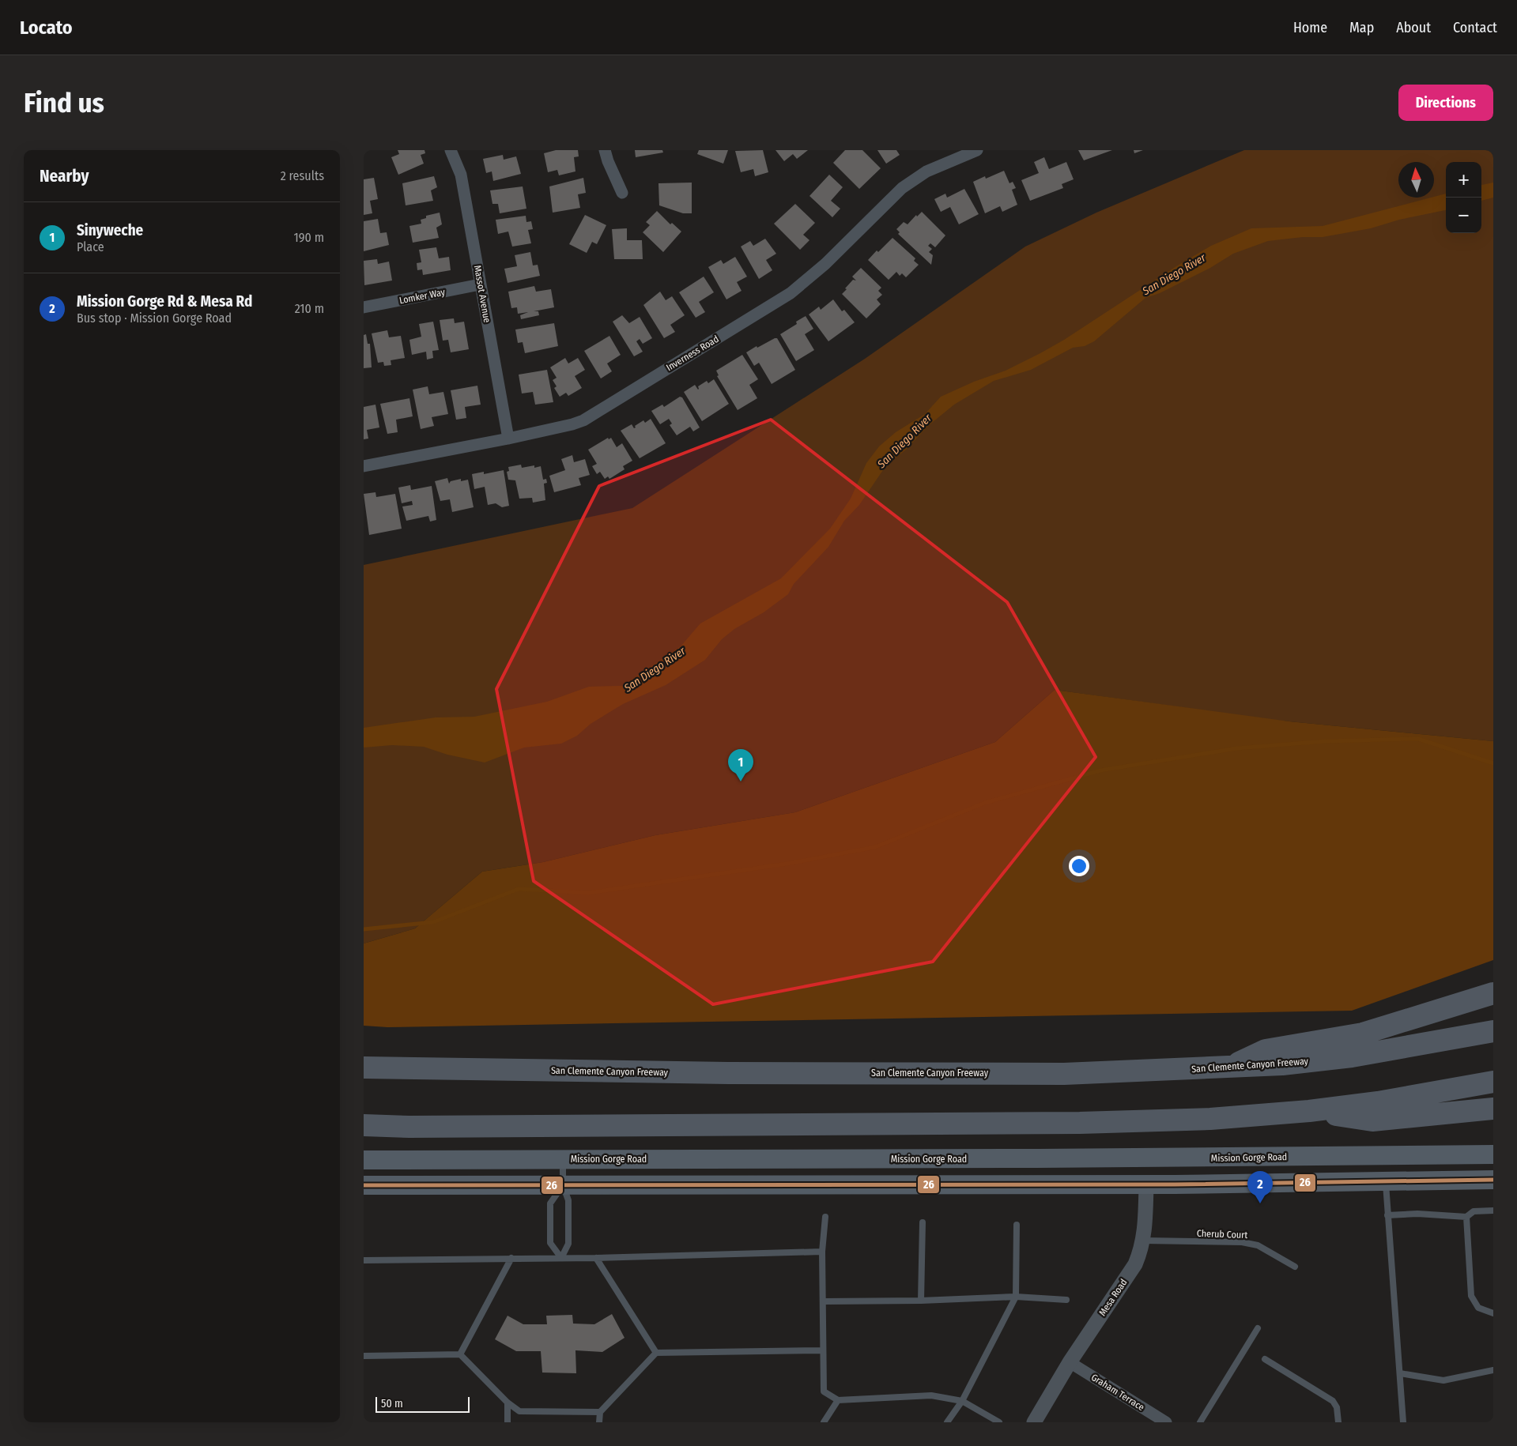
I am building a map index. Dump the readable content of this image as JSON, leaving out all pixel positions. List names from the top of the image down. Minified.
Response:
{"streets":{"highway":["San Clemente Canyon Freeway"],"main road":["Mission Gorge Road","Mesa Road"],"street":["Massot Avenue","Lomker Way","Inverness Road","Graham Terrace"],"lane":["Cherub Court"]},"crossings":[["Massot Avenue","Lomker Way"],["Massot Avenue","Inverness Road"],["Mission Gorge Road","Mesa Road"],["Cherub Court","Mesa Road"],["Mesa Road","Graham Terrace"]],"water":["San Diego River"],"lines":["transit line 26"],"scale_bar":"50 m","north":"top","page":{"header":"Locato","nav":["Home","Map","About","Contact"],"buttons":"Directions","title":"Find us","heading":["Nearby","2 results"],"map_buttons":["+","−"],"list":[{"mark":"1","name":"Sinyweche","note":"Place","value":"190 m"},{"mark":"2","name":"Mission Gorge Rd & Mesa Rd","note":"Bus stop · Mission Gorge Road","value":"210 m"}],"pins":["1","2"],"scale":"50 m"}}
